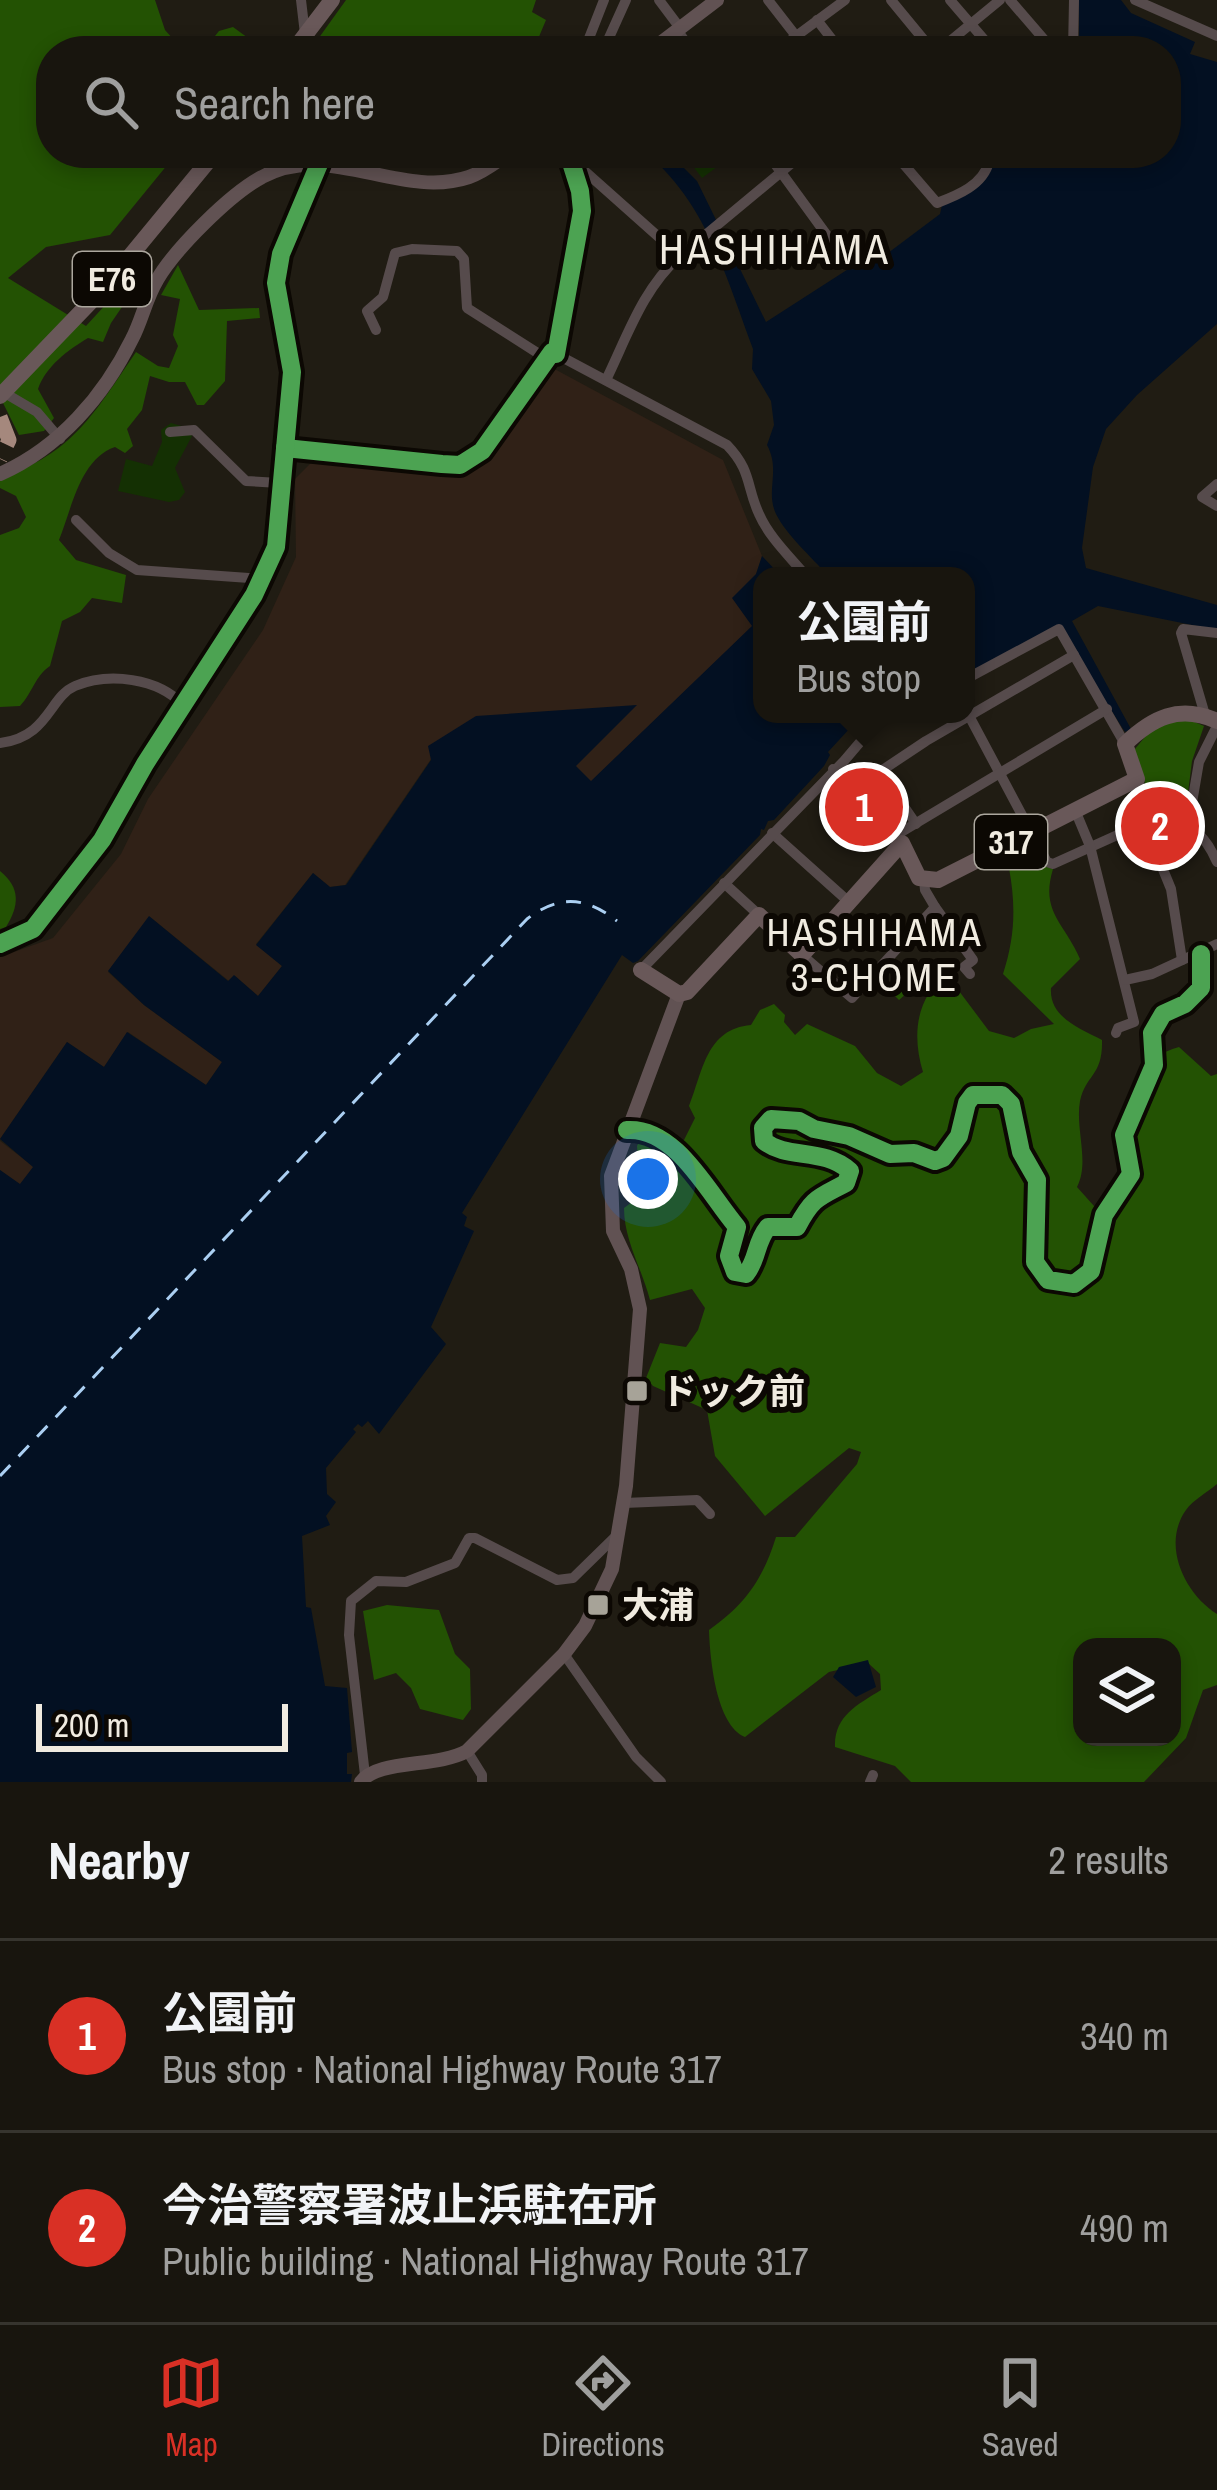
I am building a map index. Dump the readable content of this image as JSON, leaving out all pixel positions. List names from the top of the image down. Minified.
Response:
{"streets":{"highway":["E76","317"]},"districts":["HASHIHAMA","HASHIHAMA 3-CHOME"],"places":{"transit":["ドック前","大浦"]},"scale_bar":"200 m","page":{"search":"Search here","popup":["公園前","Bus stop"],"pins":["1","2"],"scale":"200 m","heading":["Nearby","2 results"],"list":[{"mark":"1","name":"公園前","note":"Bus stop · National Highway Route 317","value":"340 m"},{"mark":"2","name":"今治警察署波止浜駐在所","note":"Public building · National Highway Route 317","value":"490 m"}],"nav":["Map","Directions","Saved"]}}
